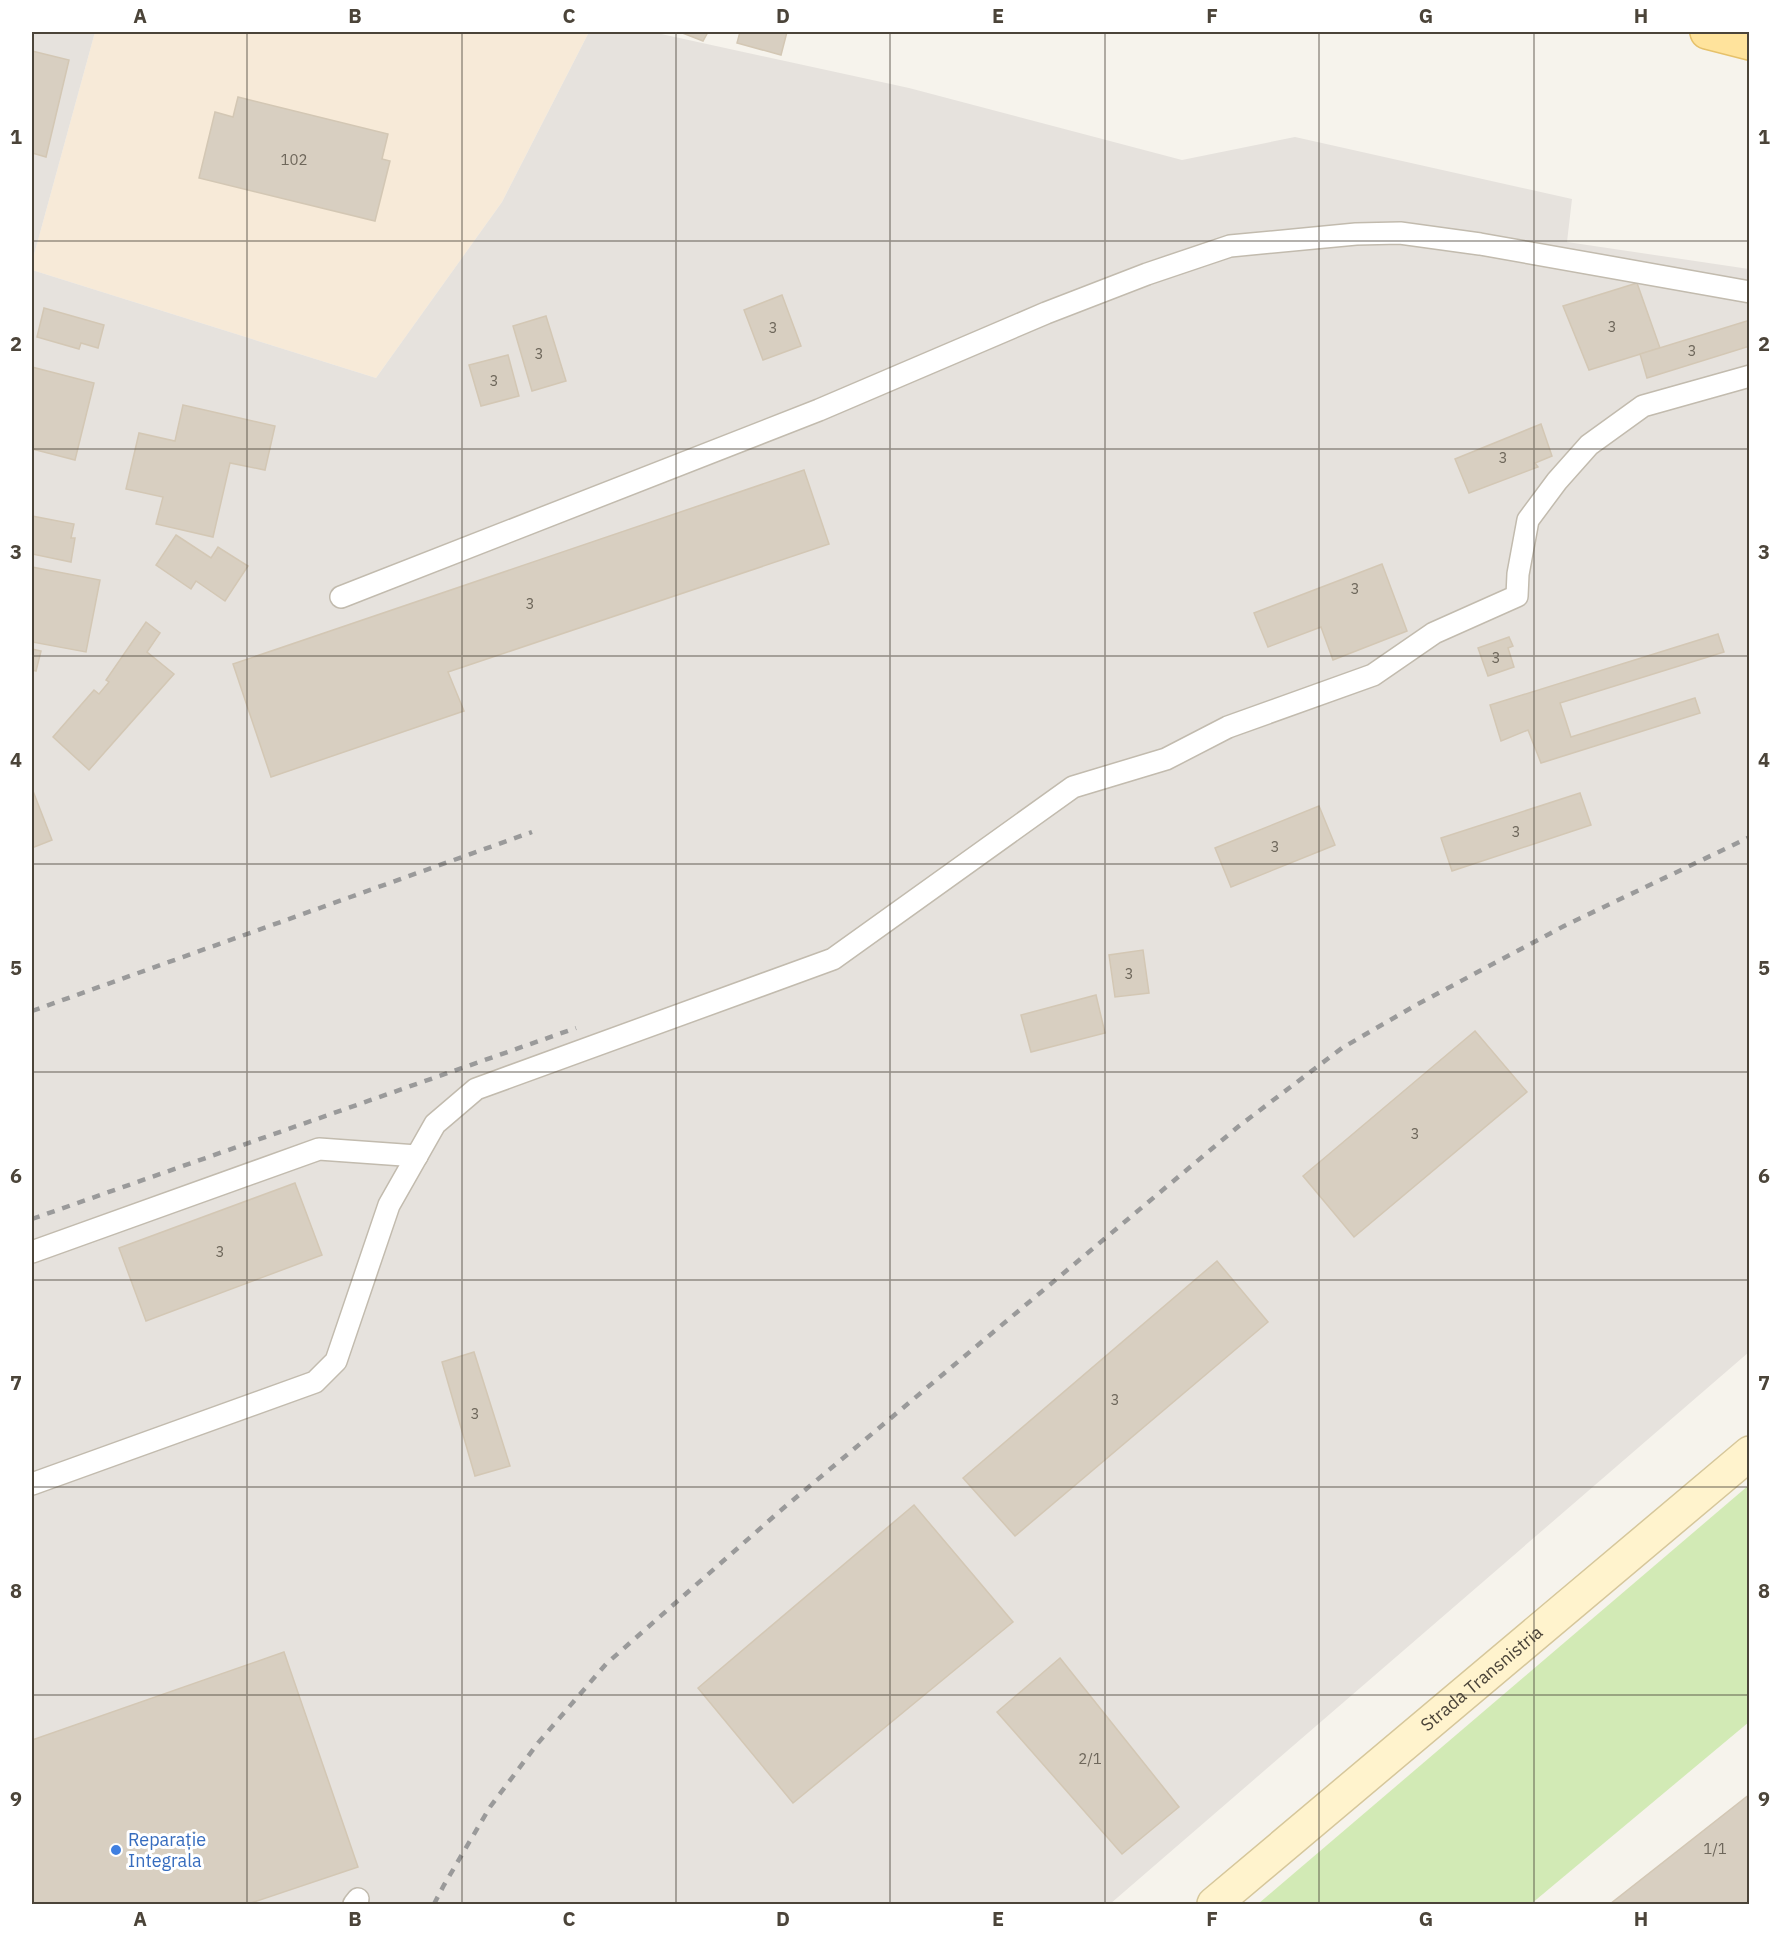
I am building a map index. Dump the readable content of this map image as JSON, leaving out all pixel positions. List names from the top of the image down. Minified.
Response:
{"streets":{"street":["Strada Transnistria"]},"places":["Reparație Integrala"],"house_numbers":["102","3","3","3","3","3","3","3","3","3","3","3","3","3","3","3","3","2/1","1/1"],"grid":{"columns":["A","B","C","D","E","F","G","H"],"rows":["1","2","3","4","5","6","7","8","9"]}}
